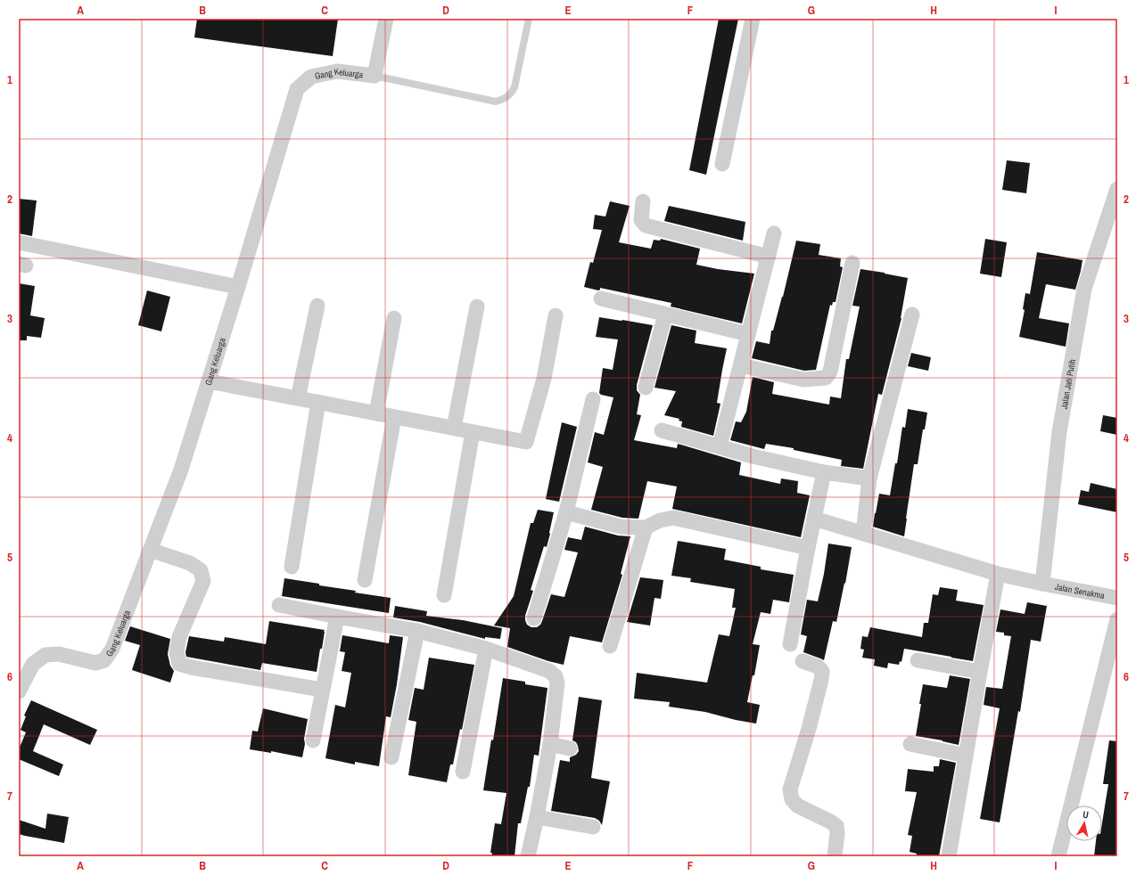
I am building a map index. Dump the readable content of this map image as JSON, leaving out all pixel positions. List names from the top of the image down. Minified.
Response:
{"streets":{"street":["Gang Keluarga","Jalan Jati Putih","Jalan Senakma"]},"crossings":[["Jalan Jati Putih","Jalan Senakma"]],"north":"top","grid":{"columns":["A","B","C","D","E","F","G","H","I"],"rows":["1","2","3","4","5","6","7"]}}
